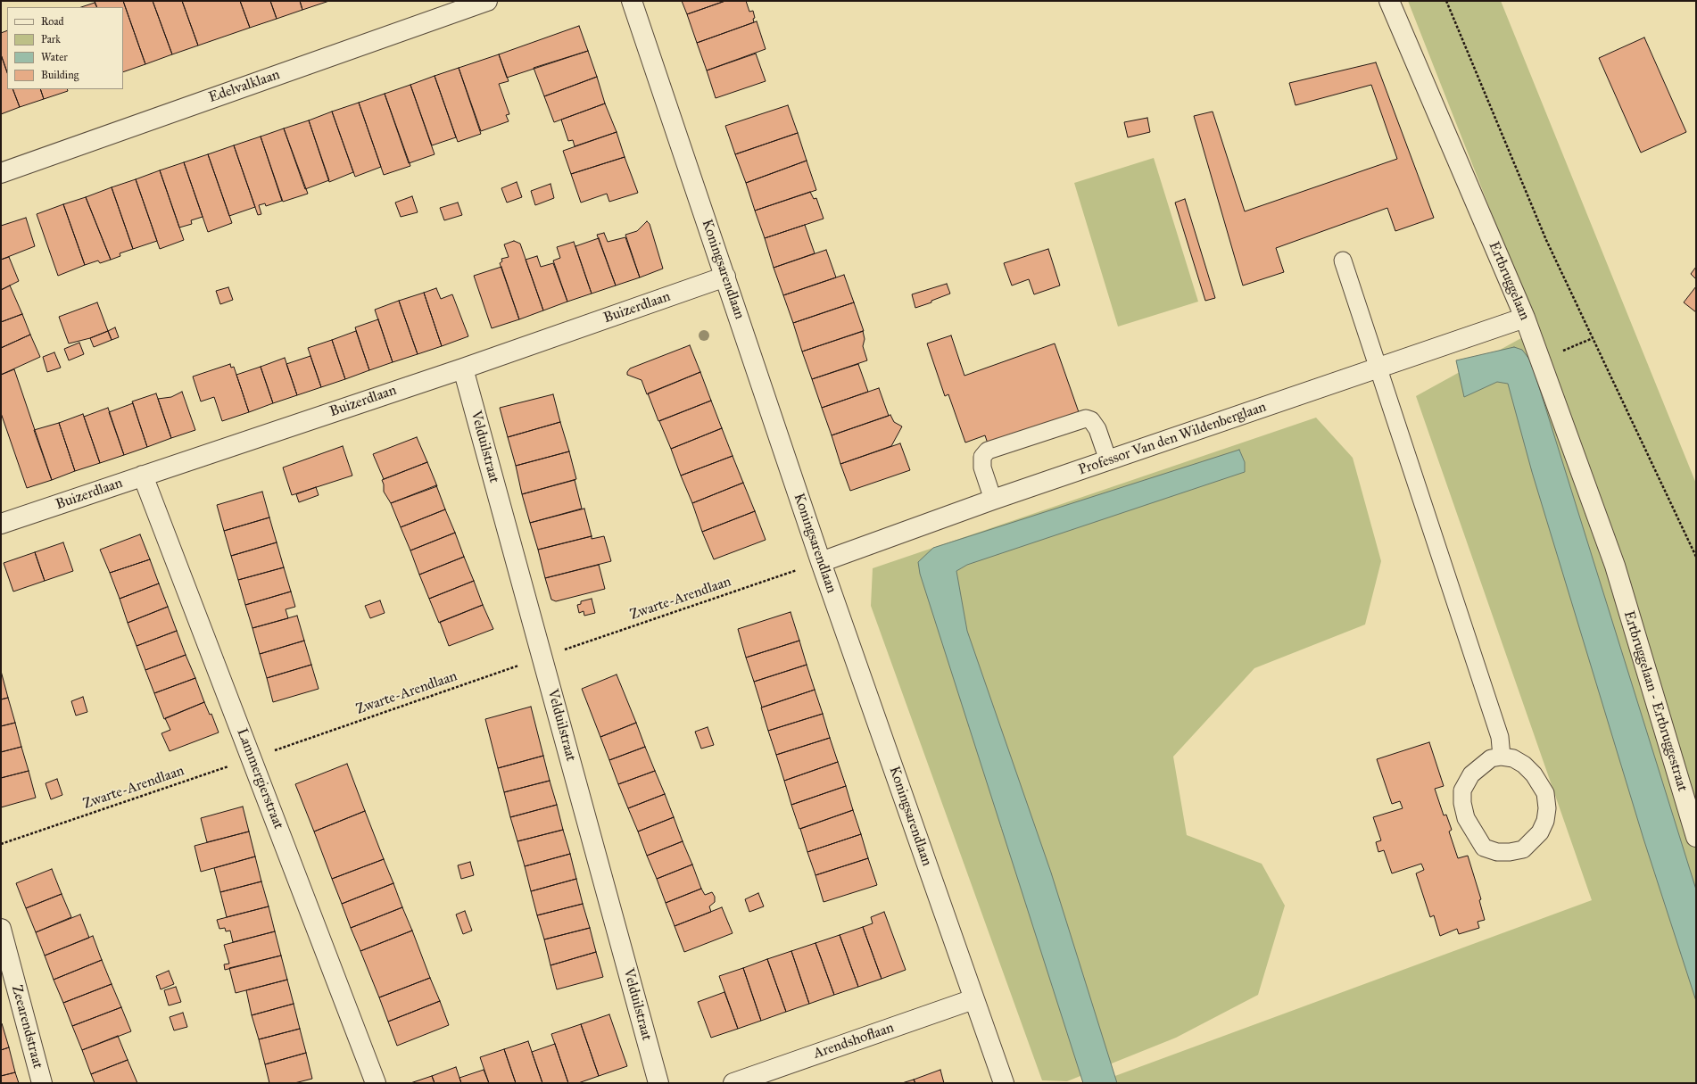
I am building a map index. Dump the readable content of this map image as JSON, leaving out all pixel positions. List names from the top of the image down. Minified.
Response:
{"streets":{"street":["Edelvalklaan","Koningsarendlaan","Ertbruggelaan","Buizerdlaan","Professor Van den Wildenberglaan","Velduilstraat","Ertbruggelaan - Ertbruggestraat","Lammergierstraat","Zeearendstraat","Arendshoflaan"],"path":["Zwarte-Arendlaan"]},"crossings":[["Koningsarendlaan","Buizerdlaan"],["Koningsarendlaan","Professor Van den Wildenberglaan"],["Koningsarendlaan","Zwarte-Arendlaan"],["Koningsarendlaan","Arendshoflaan"],["Ertbruggelaan","Professor Van den Wildenberglaan"],["Ertbruggelaan","Ertbruggelaan - Ertbruggestraat"],["Buizerdlaan","Velduilstraat"],["Buizerdlaan","Lammergierstraat"],["Professor Van den Wildenberglaan","Zwarte-Arendlaan"],["Velduilstraat","Zwarte-Arendlaan"],["Zwarte-Arendlaan","Lammergierstraat"]],"legend":["Road","Park","Water","Building"]}
